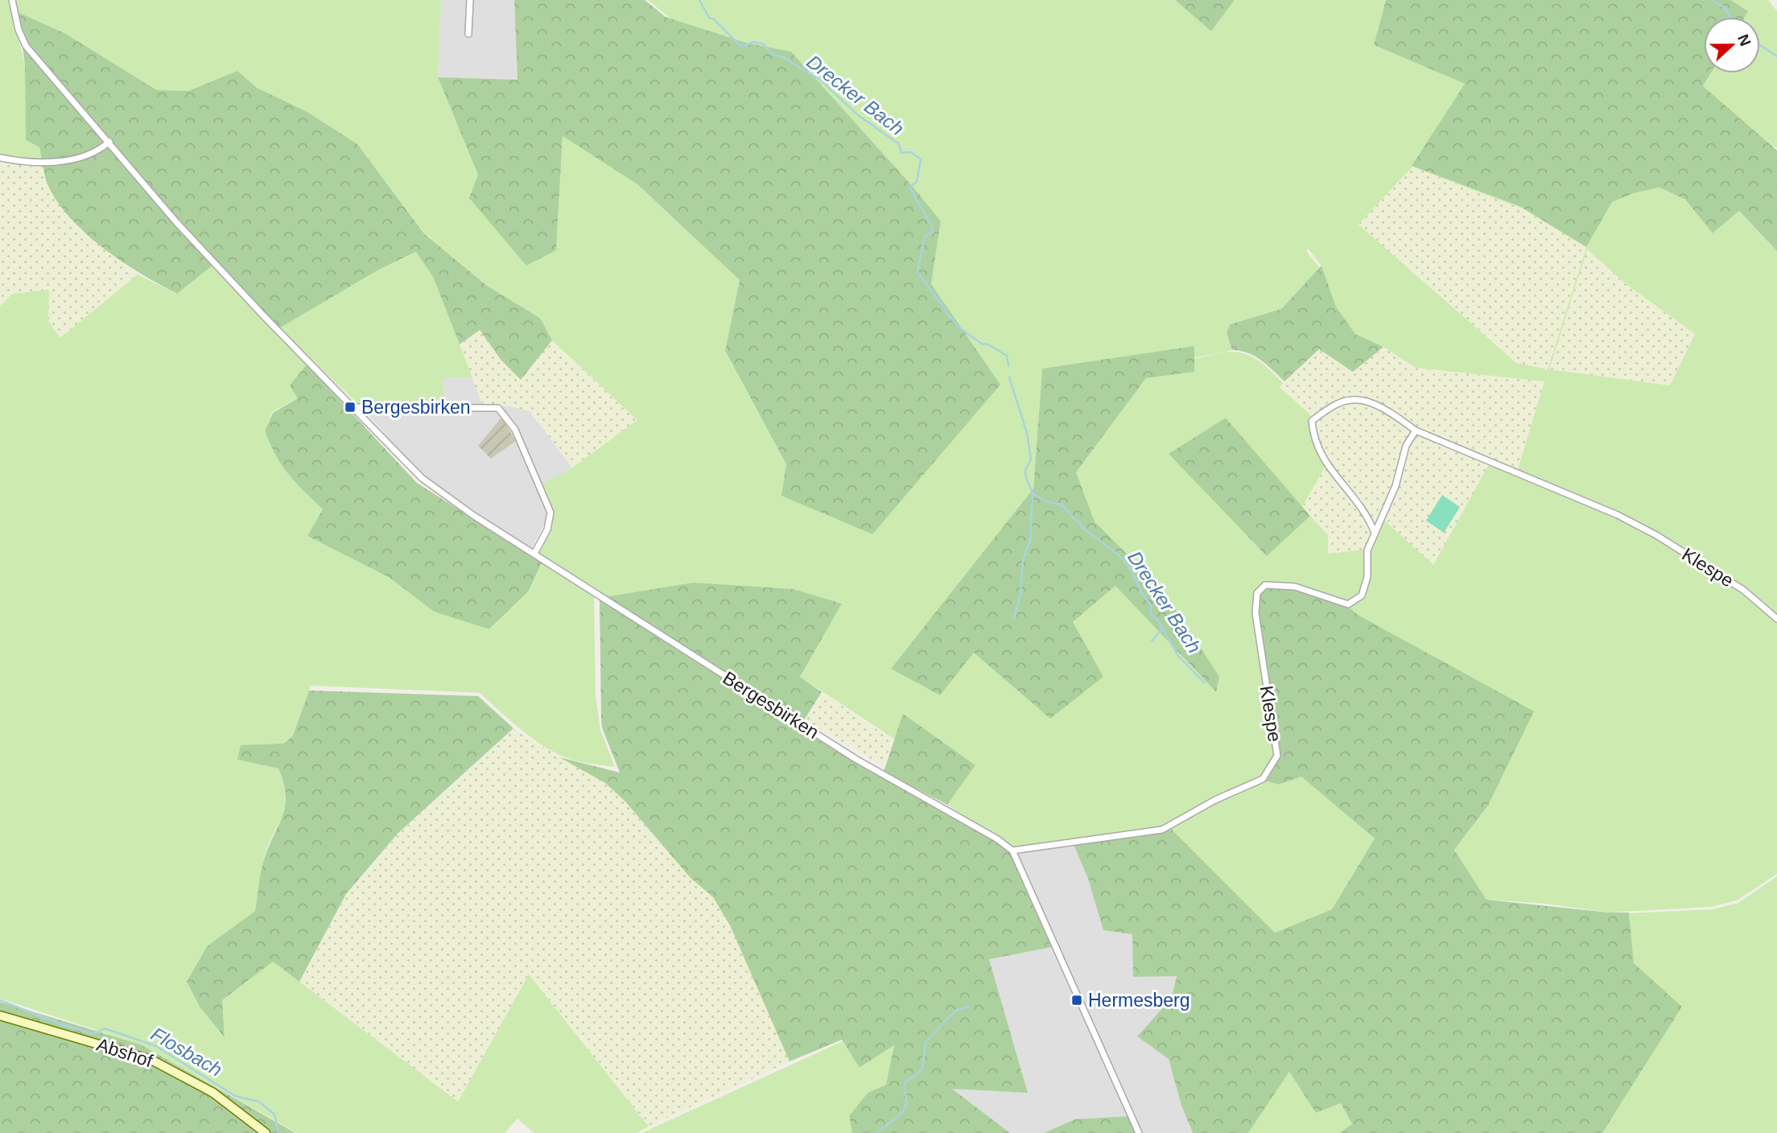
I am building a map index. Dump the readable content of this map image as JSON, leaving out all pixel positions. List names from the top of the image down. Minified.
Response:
{"streets":{"street":["Klespe","Bergesbirken","Abshof"]},"crossings":[["Klespe","Bergesbirken"]],"water":["Drecker Bach","Flosbach"],"places":{"transit":["Bergesbirken","Hermesberg"]},"north":"right"}
